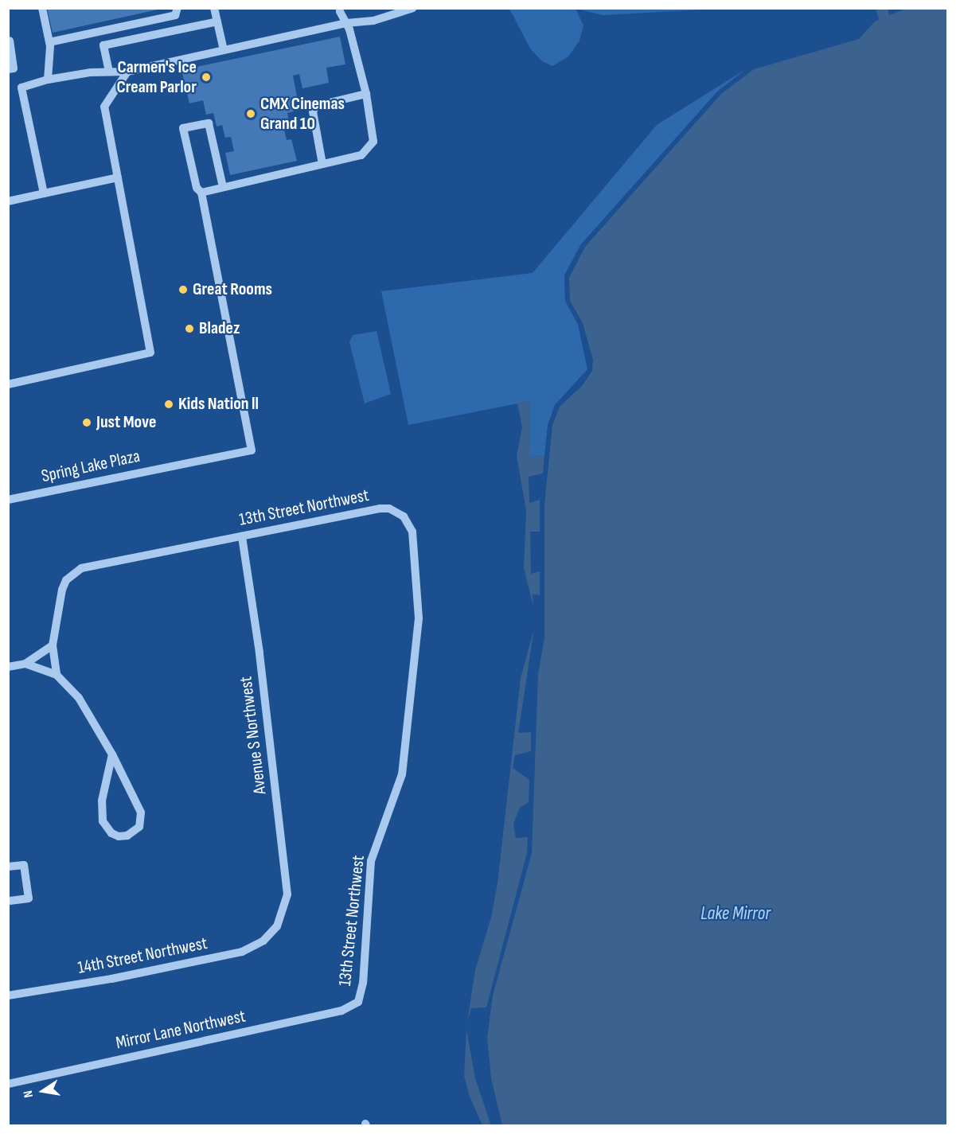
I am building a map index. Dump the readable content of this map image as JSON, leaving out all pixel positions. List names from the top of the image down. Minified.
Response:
{"streets":{"street":["Spring Lake Plaza","13th Street Northwest","Avenue S Northwest","14th Street Northwest","Mirror Lane Northwest"]},"crossings":[["13th Street Northwest","Avenue S Northwest"],["13th Street Northwest","Mirror Lane Northwest"],["Avenue S Northwest","14th Street Northwest"]],"water":["Lake Mirror"],"places":["Carmen's Ice Cream Parlor","CMX Cinemas Grand 10","Great Rooms","Bladez","Kids Nation ll","Just Move"],"north":"left"}
